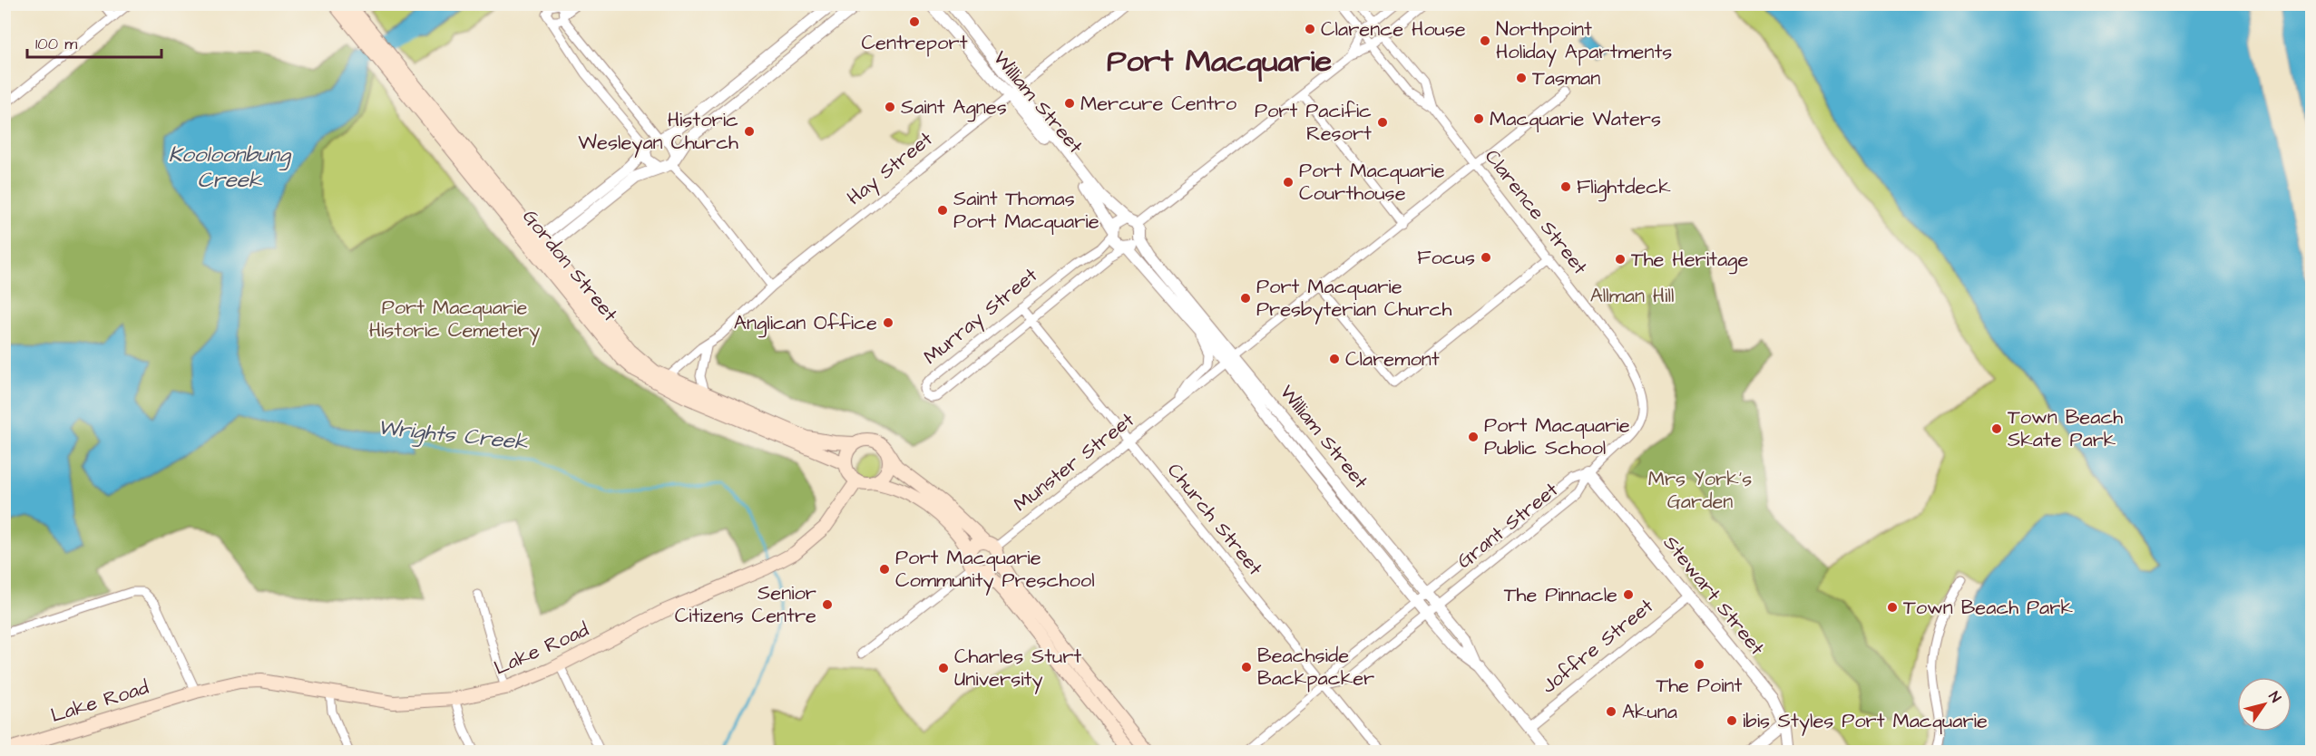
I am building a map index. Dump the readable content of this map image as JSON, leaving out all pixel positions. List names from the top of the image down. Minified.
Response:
{"streets":{"main road":["Gordon Street","Lake Road"],"street":["William Street","Hay Street","Clarence Street","Murray Street","Munster Street","Church Street","Grant Street","Stewart Street","Joffre Street"]},"crossings":[["William Street","Hay Street"],["William Street","Murray Street"],["William Street","Munster Street"],["William Street","Grant Street"],["William Street","Joffre Street"],["Hay Street","Gordon Street"],["Clarence Street","Munster Street"],["Clarence Street","Grant Street"],["Clarence Street","Stewart Street"],["Gordon Street","Lake Road"],["Murray Street","Church Street"],["Munster Street","Church Street"],["Church Street","Grant Street"],["Grant Street","Stewart Street"],["Stewart Street","Joffre Street"]],"districts":["Port Macquarie"],"water":["Kooloonbung Creek","Wrights Creek"],"parks":["Allman Hill","Port Macquarie Historic Cemetery","Mrs York's Garden"],"places":["Centreport","Clarence House","Northpoint Holiday Apartments","Tasman","Mercure Centro","Saint Agnes","Macquarie Waters","Port Pacific Resort","Historic Wesleyan Church","Port Macquarie Courthouse","Flightdeck","Saint Thomas Port Macquarie","Focus","The Heritage","Port Macquarie Presbyterian Church","Anglican Office","Claremont","Town Beach Skate Park","Port Macquarie Public School","Port Macquarie Community Preschool","The Pinnacle","Senior Citizens Centre","Town Beach Park","The Point","Beachside Backpacker","Charles Sturt University","Akuna","ibis Styles Port Macquarie"],"scale_bar":"100 m","north":"top right"}
